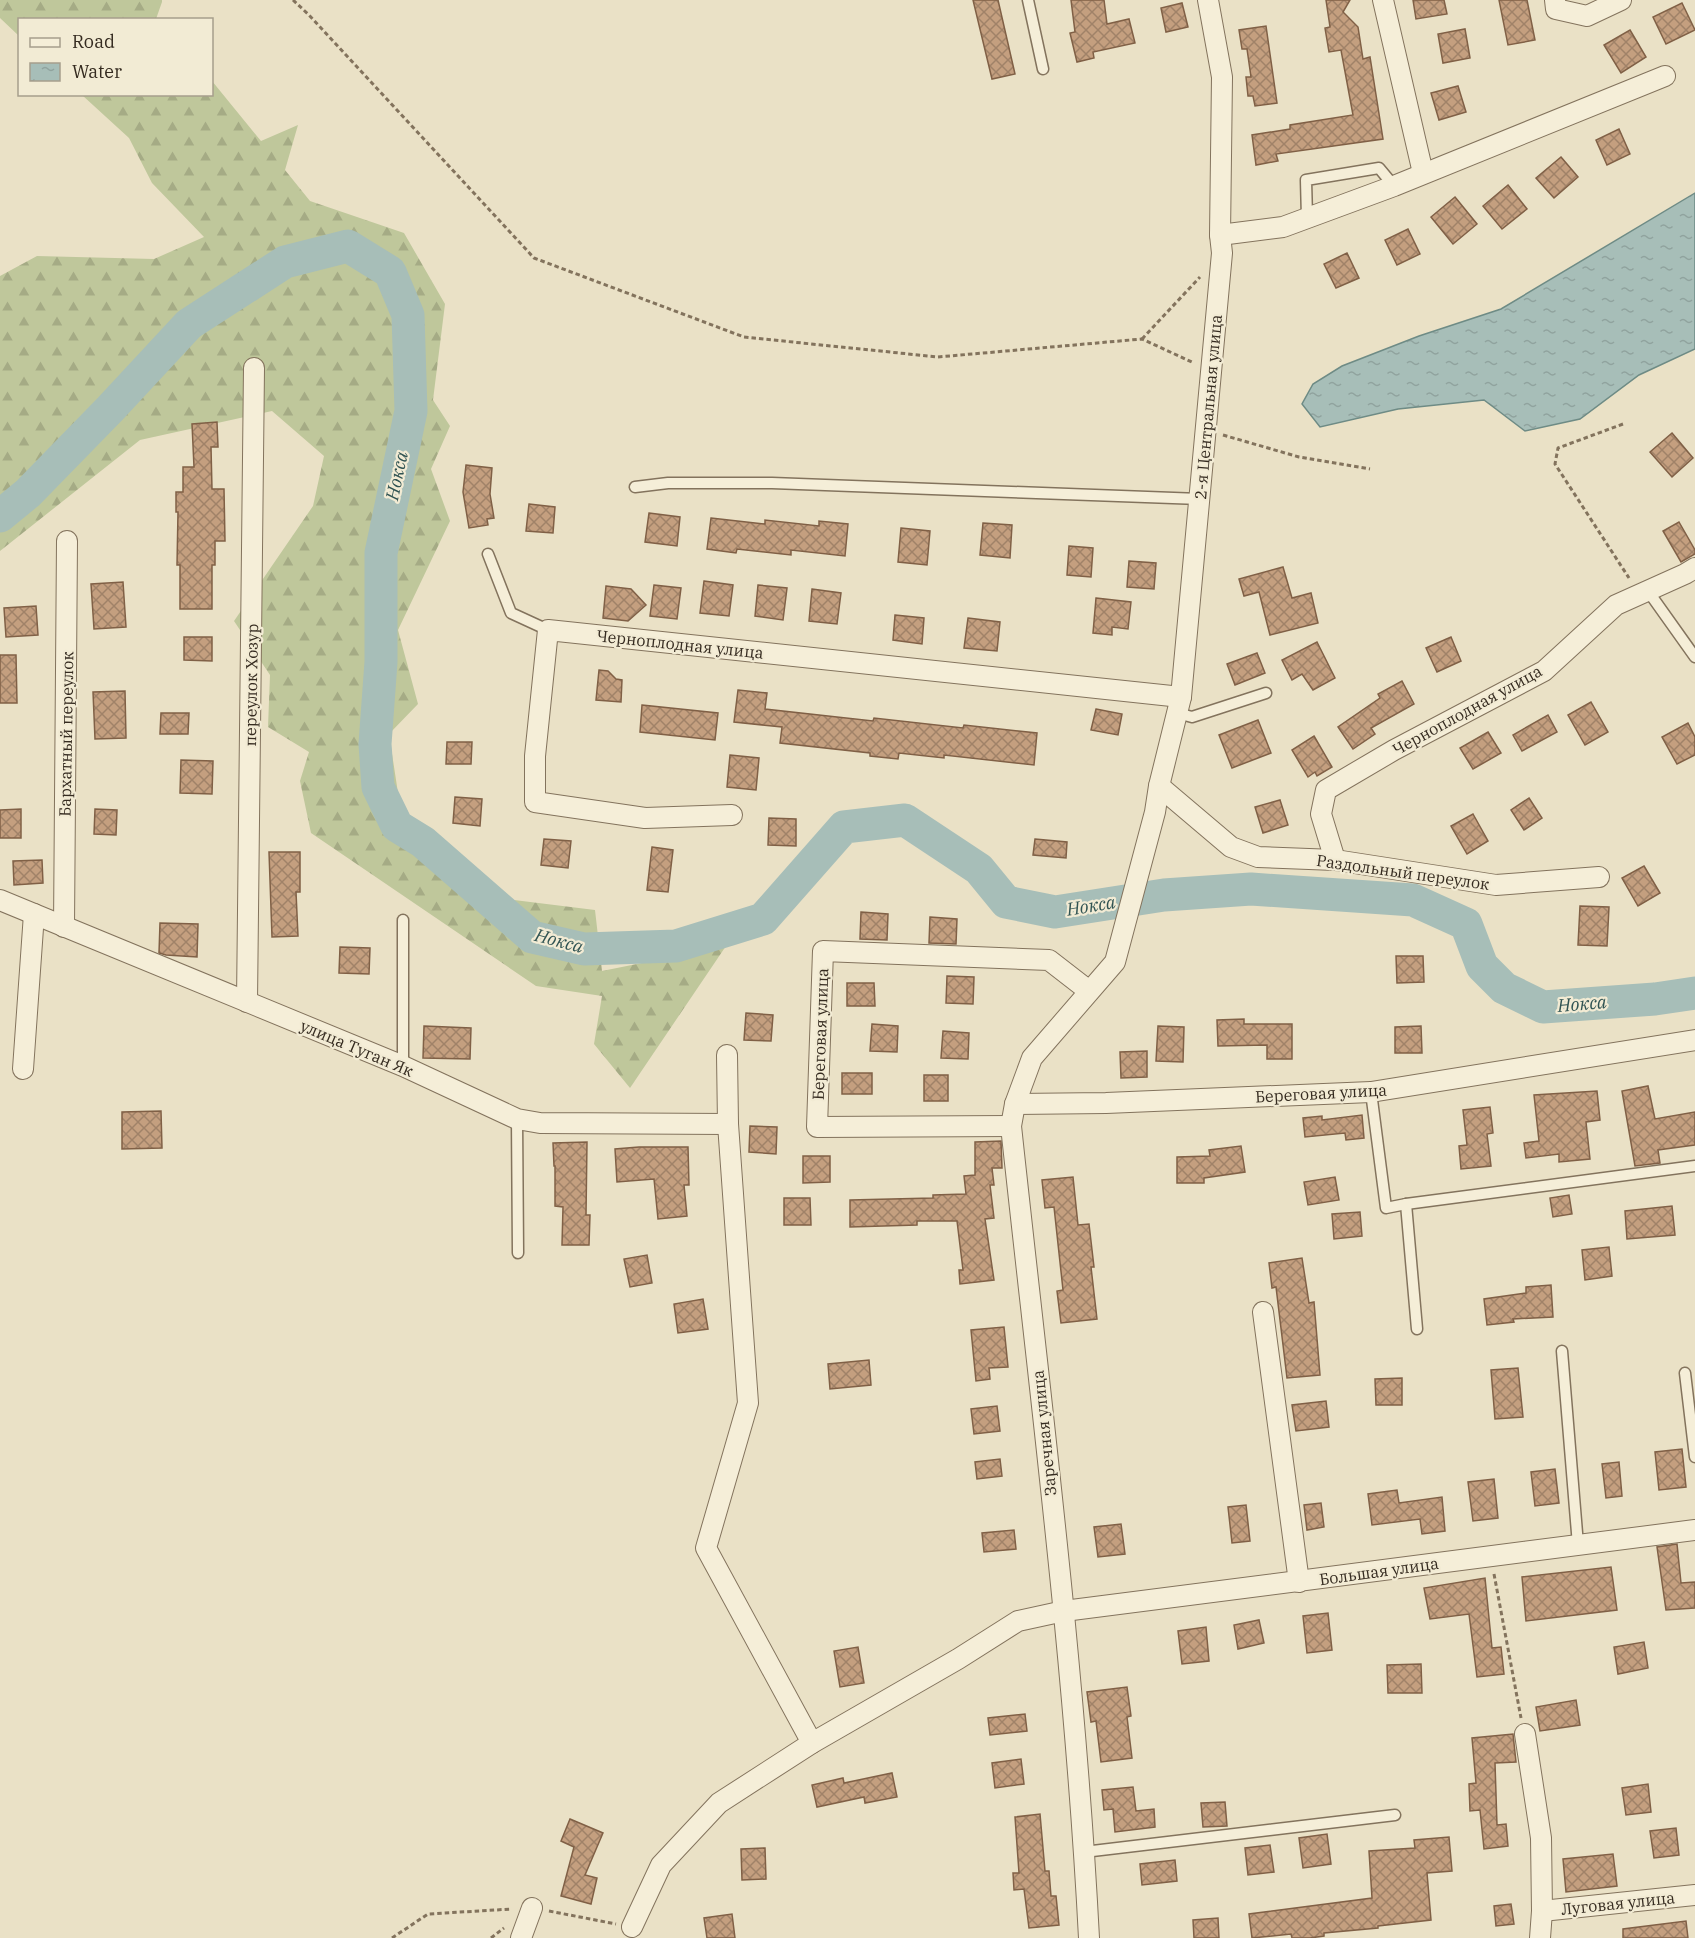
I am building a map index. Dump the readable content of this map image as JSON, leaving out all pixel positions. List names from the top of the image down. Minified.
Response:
{"streets":{"street":["2-я Центральная улица","Черноплодная улица","переулок Хозур","Бархатный переулок","Раздольный переулок","Береговая улица","улица Туган Як","Заречная улица","Большая улица","Луговая улица"]},"crossings":[["2-я Центральная улица","Черноплодная улица"],["2-я Центральная улица","Раздольный переулок"],["2-я Центральная улица","Заречная улица"],["Черноплодная улица","Раздольный переулок"],["переулок Хозур","улица Туган Як"],["Бархатный переулок","улица Туган Як"],["Береговая улица","Заречная улица"],["Заречная улица","Большая улица"]],"water":["Нокса"],"legend":["Road","Water"]}
